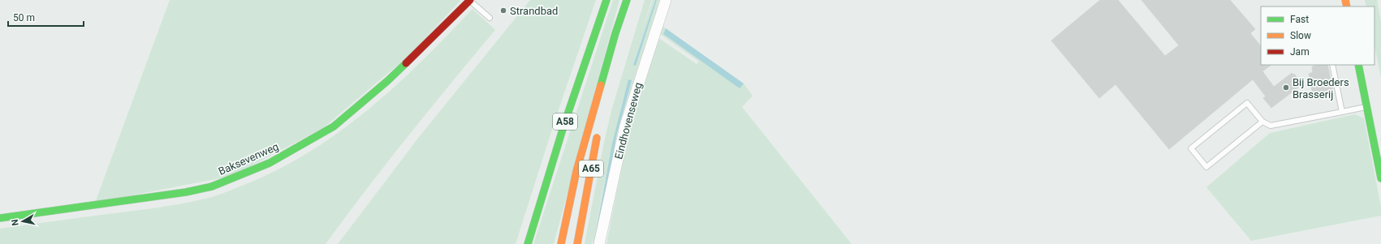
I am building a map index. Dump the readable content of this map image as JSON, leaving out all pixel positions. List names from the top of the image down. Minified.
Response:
{"streets":{"main road":["A58","Baksevenweg","A65"],"street":["Eindhovenseweg"]},"crossings":[["A58","A65"]],"places":["Strandbad","Bij Broeders Brasserij"],"legend":["Fast","Slow","Jam"],"scale_bar":"50 m","north":"left"}
